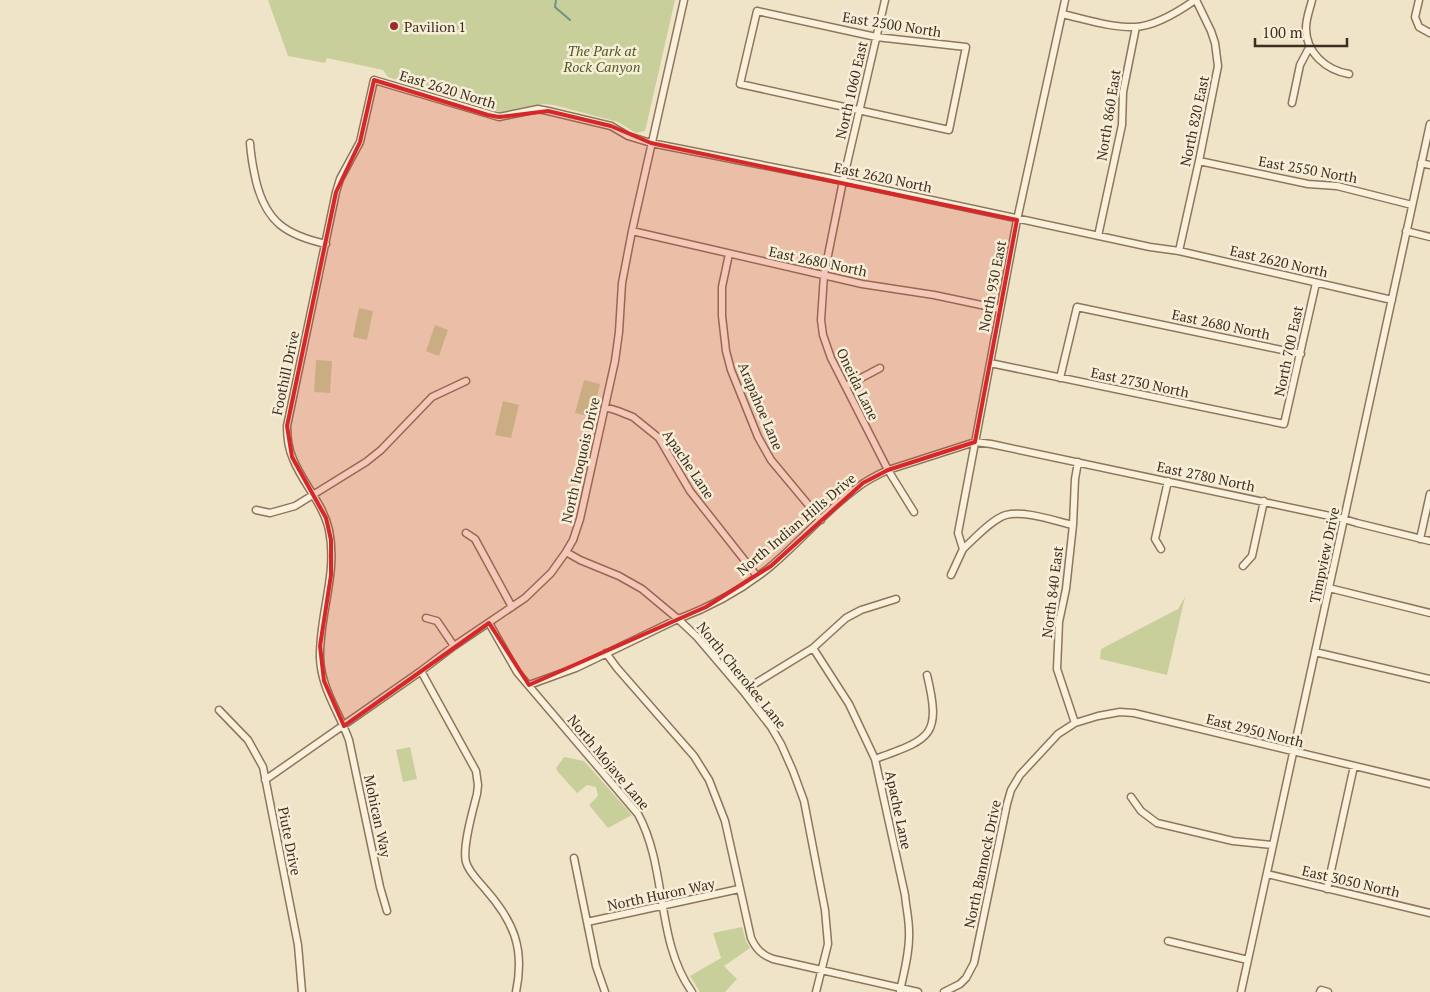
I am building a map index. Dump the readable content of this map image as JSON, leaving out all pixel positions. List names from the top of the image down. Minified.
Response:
{"streets":{"street":["East 2500 North","East 2620 North","North 1060 East","North 860 East","North 820 East","East 2550 North","East 2680 North","North 930 East","North 700 East","Foothill Drive","East 2730 North","Oneida Lane","Arapahoe Lane","North Iroquois Drive","Apache Lane","East 2780 North","North Indian Hills Drive","Timpview Drive","North 840 East","North Cherokee Lane","East 2950 North","North Mojave Lane","Mohican Way","Piute Drive","North Bannock Drive","East 3050 North","North Huron Way"]},"crossings":[["East 2500 North","North 1060 East"],["East 2620 North","North 1060 East"],["East 2620 North","North 860 East"],["East 2620 North","North 820 East"],["East 2620 North","North 930 East"],["East 2620 North","North 700 East"],["East 2620 North","Foothill Drive"],["East 2620 North","North Iroquois Drive"],["East 2620 North","Timpview Drive"],["North 1060 East","East 2680 North"],["North 1060 East","Oneida Lane"],["North 820 East","East 2550 North"],["East 2550 North","Timpview Drive"],["East 2680 North","North 930 East"],["East 2680 North","North 700 East"],["East 2680 North","East 2730 North"],["East 2680 North","Oneida Lane"],["East 2680 North","Arapahoe Lane"],["East 2680 North","North Iroquois Drive"],["North 930 East","East 2730 North"],["North 930 East","East 2780 North"],["North 930 East","North Indian Hills Drive"],["North 700 East","East 2730 North"],["Foothill Drive","North Iroquois Drive"],["Foothill Drive","Mohican Way"],["Oneida Lane","North Indian Hills Drive"],["Arapahoe Lane","North Indian Hills Drive"],["North Iroquois Drive","Apache Lane"],["North Iroquois Drive","North Cherokee Lane"],["North Iroquois Drive","North Mojave Lane"],["North Iroquois Drive","Mohican Way"],["North Iroquois Drive","Piute Drive"],["Apache Lane","North Indian Hills Drive"],["East 2780 North","North Indian Hills Drive"],["East 2780 North","Timpview Drive"],["East 2780 North","North 840 East"],["North Indian Hills Drive","North Cherokee Lane"],["North Indian Hills Drive","North Mojave Lane"],["Timpview Drive","East 2950 North"],["Timpview Drive","East 3050 North"],["North 840 East","East 2950 North"],["North 840 East","North Bannock Drive"],["East 2950 North","North Bannock Drive"],["North Mojave Lane","North Huron Way"]],"parks":["The Park at Rock Canyon"],"places":["Pavilion 1"],"scale_bar":"100 m"}
